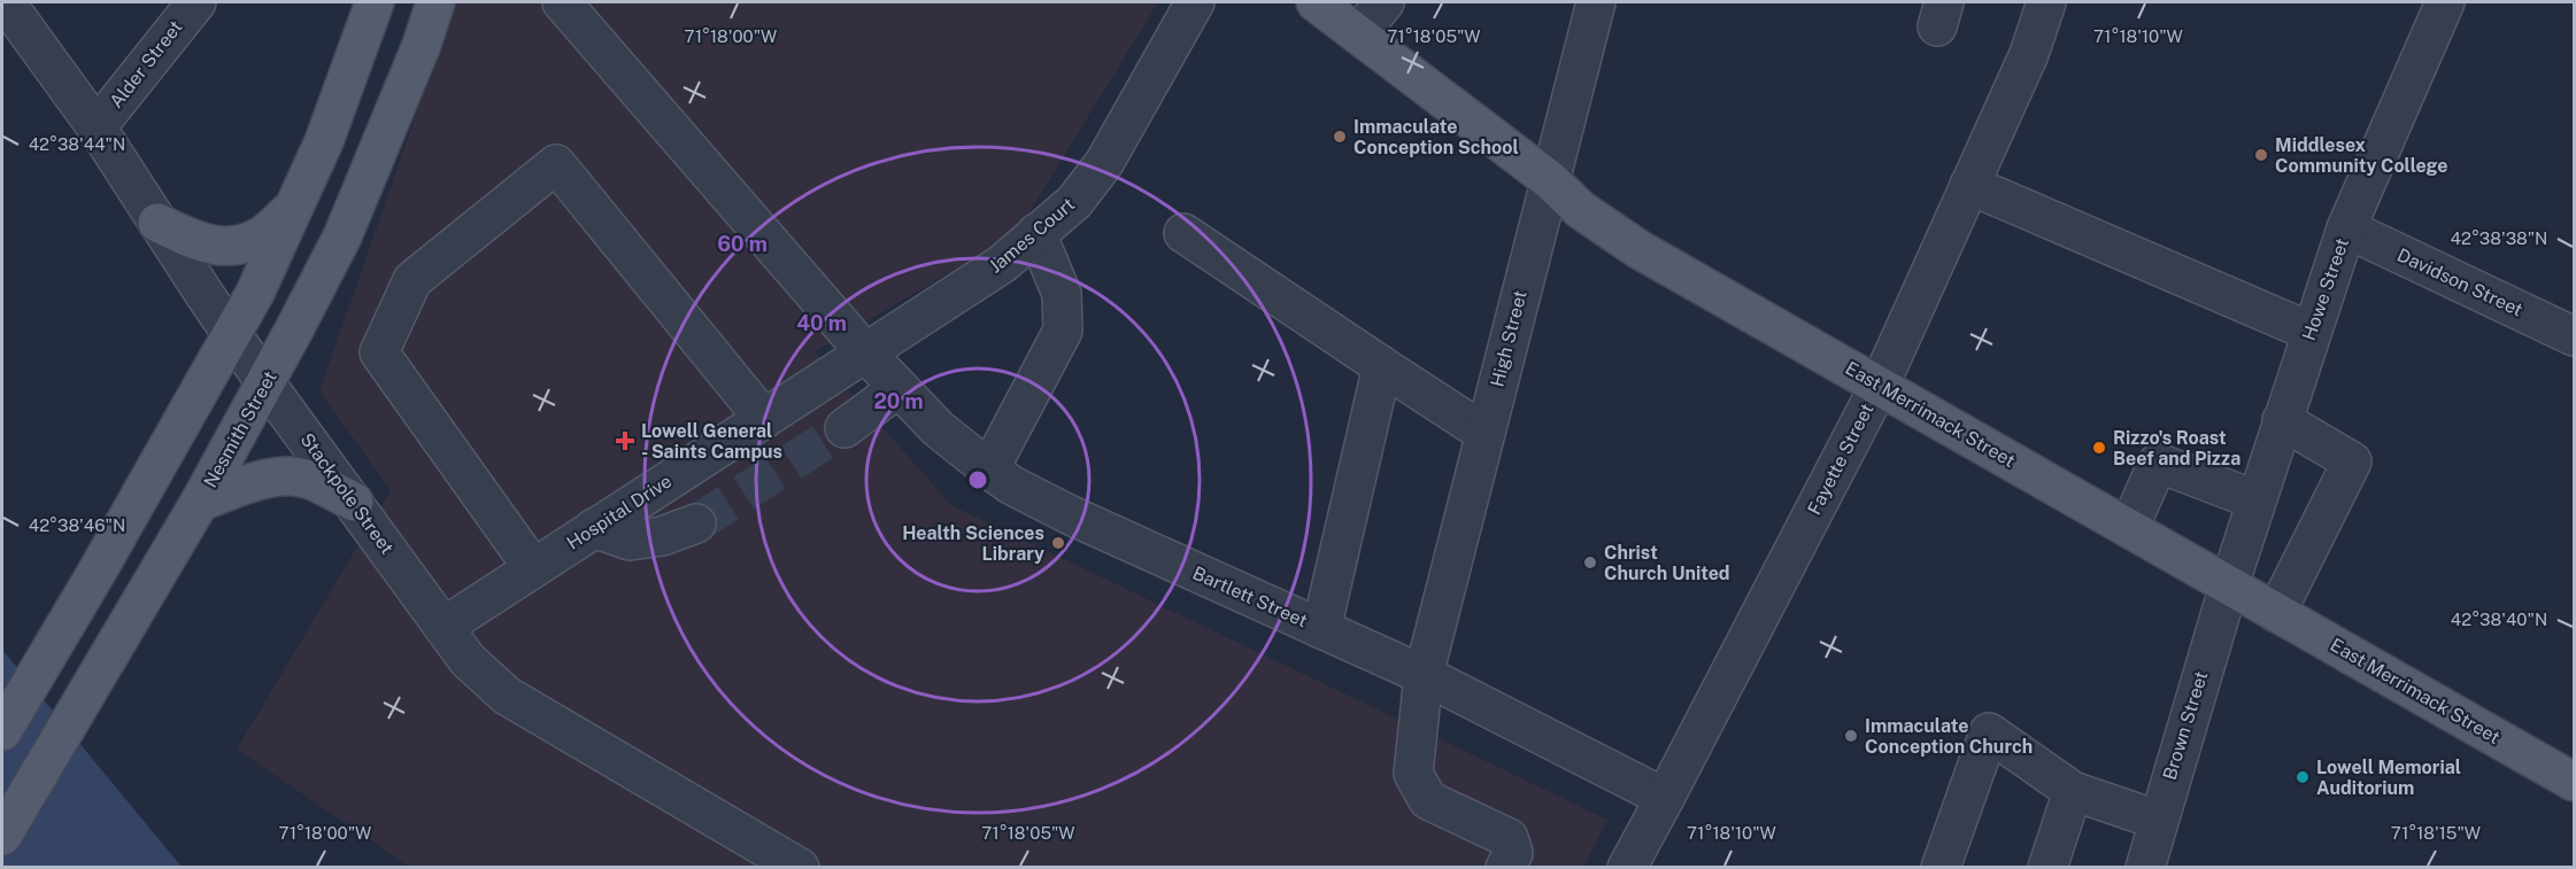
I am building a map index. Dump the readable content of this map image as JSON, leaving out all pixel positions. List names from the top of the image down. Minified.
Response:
{"streets":{"main road":["East Merrimack Street","Nesmith Street"],"street":["Alder Street","James Court","Davidson Street","Howe Street","High Street","Fayette Street","Stackpole Street","Hospital Drive","Bartlett Street","Brown Street"]},"crossings":[["Alder Street","Stackpole Street"],["James Court","Hospital Drive"],["James Court","Bartlett Street"],["Davidson Street","Howe Street"],["Howe Street","East Merrimack Street"],["Howe Street","Brown Street"],["High Street","East Merrimack Street"],["High Street","Bartlett Street"],["East Merrimack Street","Fayette Street"],["East Merrimack Street","Brown Street"],["Nesmith Street","Stackpole Street"],["Fayette Street","Bartlett Street"],["Stackpole Street","Hospital Drive"],["Hospital Drive","Bartlett Street"]],"places":{"other":["Immaculate Conception School","Middlesex Community College","Rizzo's Roast Beef and Pizza","Health Sciences Library","Christ Church United","Immaculate Conception Church","Lowell Memorial Auditorium"],"health":["Lowell General - Saints Campus"]},"coordinates":["71°18'00\"W","71°18'05\"W","71°18'10\"W","42°38'44\"N","42°38'38\"N","42°38'46\"N","42°38'40\"N","71°18'15\"W"],"rings":["60 m","40 m","20 m"]}
